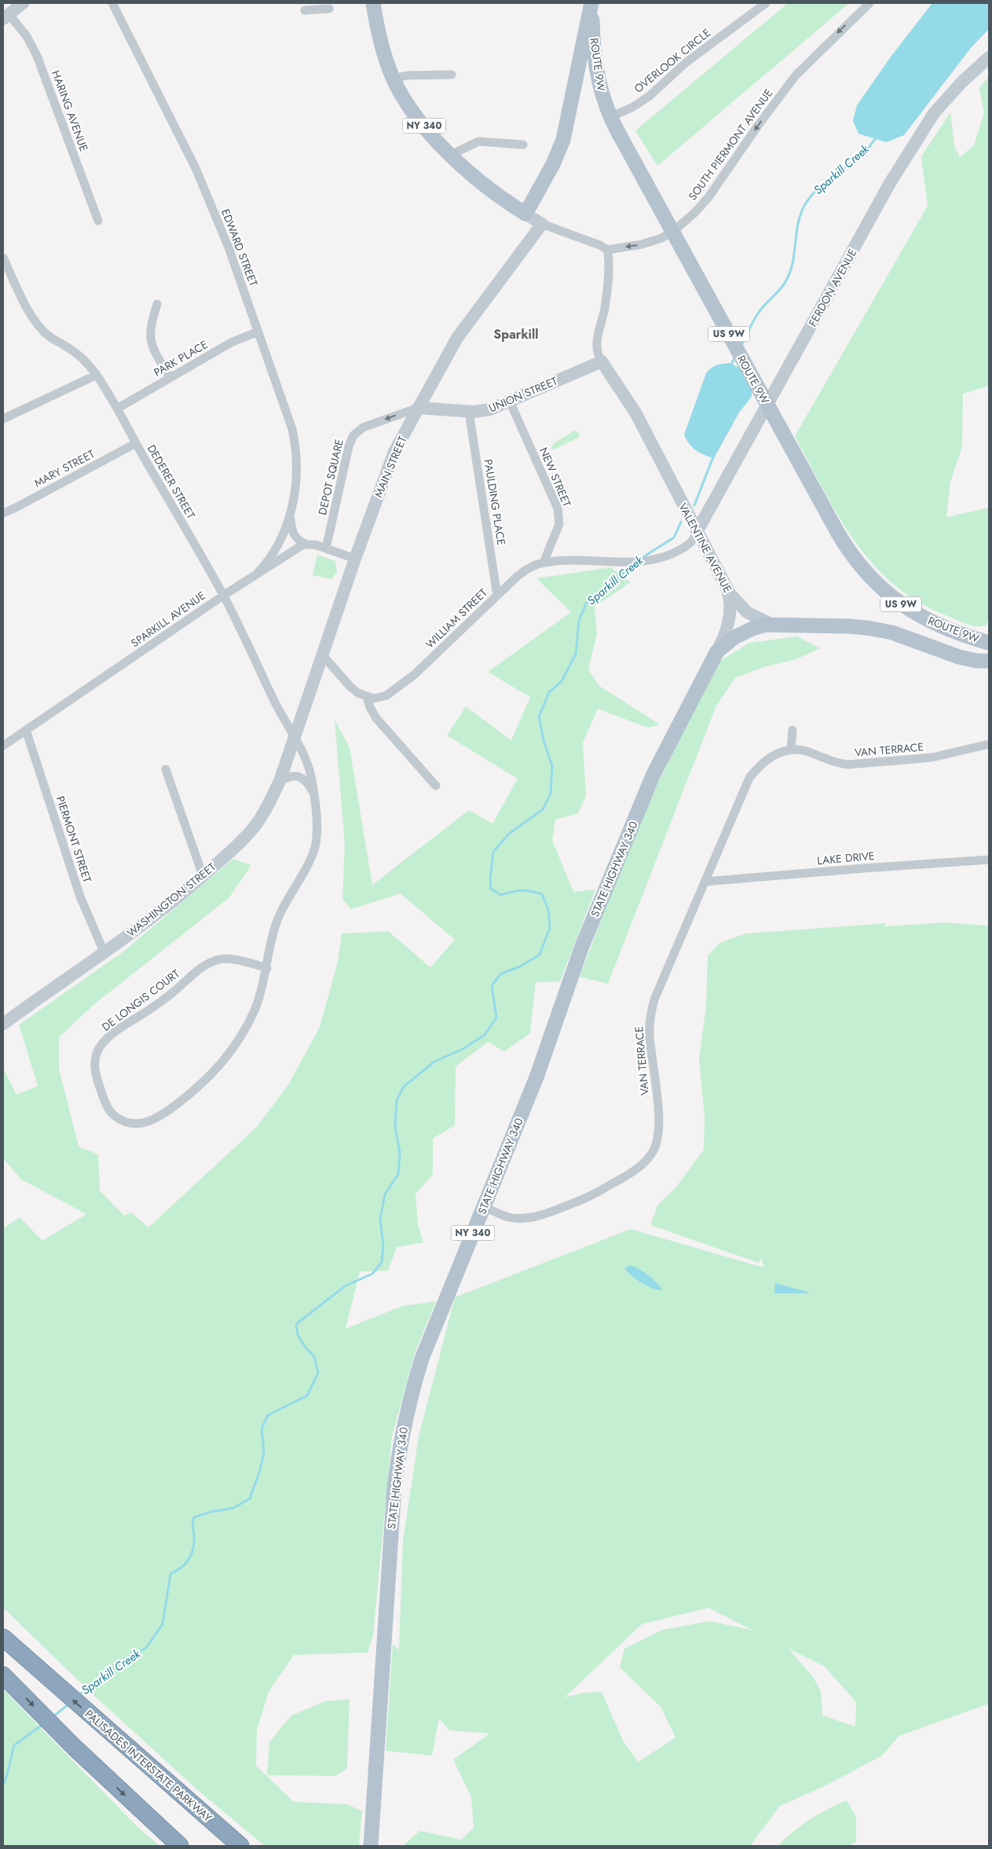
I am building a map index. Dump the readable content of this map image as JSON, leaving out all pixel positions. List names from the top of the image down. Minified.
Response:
{"streets":{"highway":["PALISADES INTERSTATE PARKWAY"],"main road":["ROUTE 9W","NY 340","FERDON AVENUE","US 9W","UNION STREET","MAIN STREET","VALENTINE AVENUE","STATE HIGHWAY 340","WASHINGTON STREET"],"street":["OVERLOOK CIRCLE","HARING AVENUE","SOUTH PIERMONT AVENUE","EDWARD STREET","PARK PLACE","MARY STREET","DEPOT SQUARE","NEW STREET","DEDERER STREET","PAULDING PLACE","WILLIAM STREET","SPARKILL AVENUE","VAN TERRACE","PIERMONT STREET","LAKE DRIVE","DE LONGIS COURT"]},"crossings":[["OVERLOOK CIRCLE","ROUTE 9W"],["NY 340","MAIN STREET"],["SOUTH PIERMONT AVENUE","VALENTINE AVENUE"],["EDWARD STREET","PARK PLACE"],["FERDON AVENUE","VALENTINE AVENUE"],["FERDON AVENUE","WILLIAM STREET"],["PARK PLACE","DEDERER STREET"],["UNION STREET","MAIN STREET"],["UNION STREET","DEPOT SQUARE"],["UNION STREET","NEW STREET"],["UNION STREET","PAULDING PLACE"],["UNION STREET","VALENTINE AVENUE"],["MAIN STREET","DEPOT SQUARE"],["MAIN STREET","DEDERER STREET"],["MAIN STREET","WASHINGTON STREET"],["MARY STREET","DEDERER STREET"],["NEW STREET","WILLIAM STREET"],["DEDERER STREET","SPARKILL AVENUE"],["DEDERER STREET","WASHINGTON STREET"],["DEDERER STREET","DE LONGIS COURT"],["PAULDING PLACE","WILLIAM STREET"],["VALENTINE AVENUE","WILLIAM STREET"],["VALENTINE AVENUE","STATE HIGHWAY 340"],["SPARKILL AVENUE","PIERMONT STREET"],["VAN TERRACE","LAKE DRIVE"],["VAN TERRACE","STATE HIGHWAY 340"],["PIERMONT STREET","WASHINGTON STREET"]],"one_way":["SOUTH PIERMONT AVENUE","DEPOT SQUARE"],"districts":["Sparkill"],"water":["Sparkill Creek"]}
